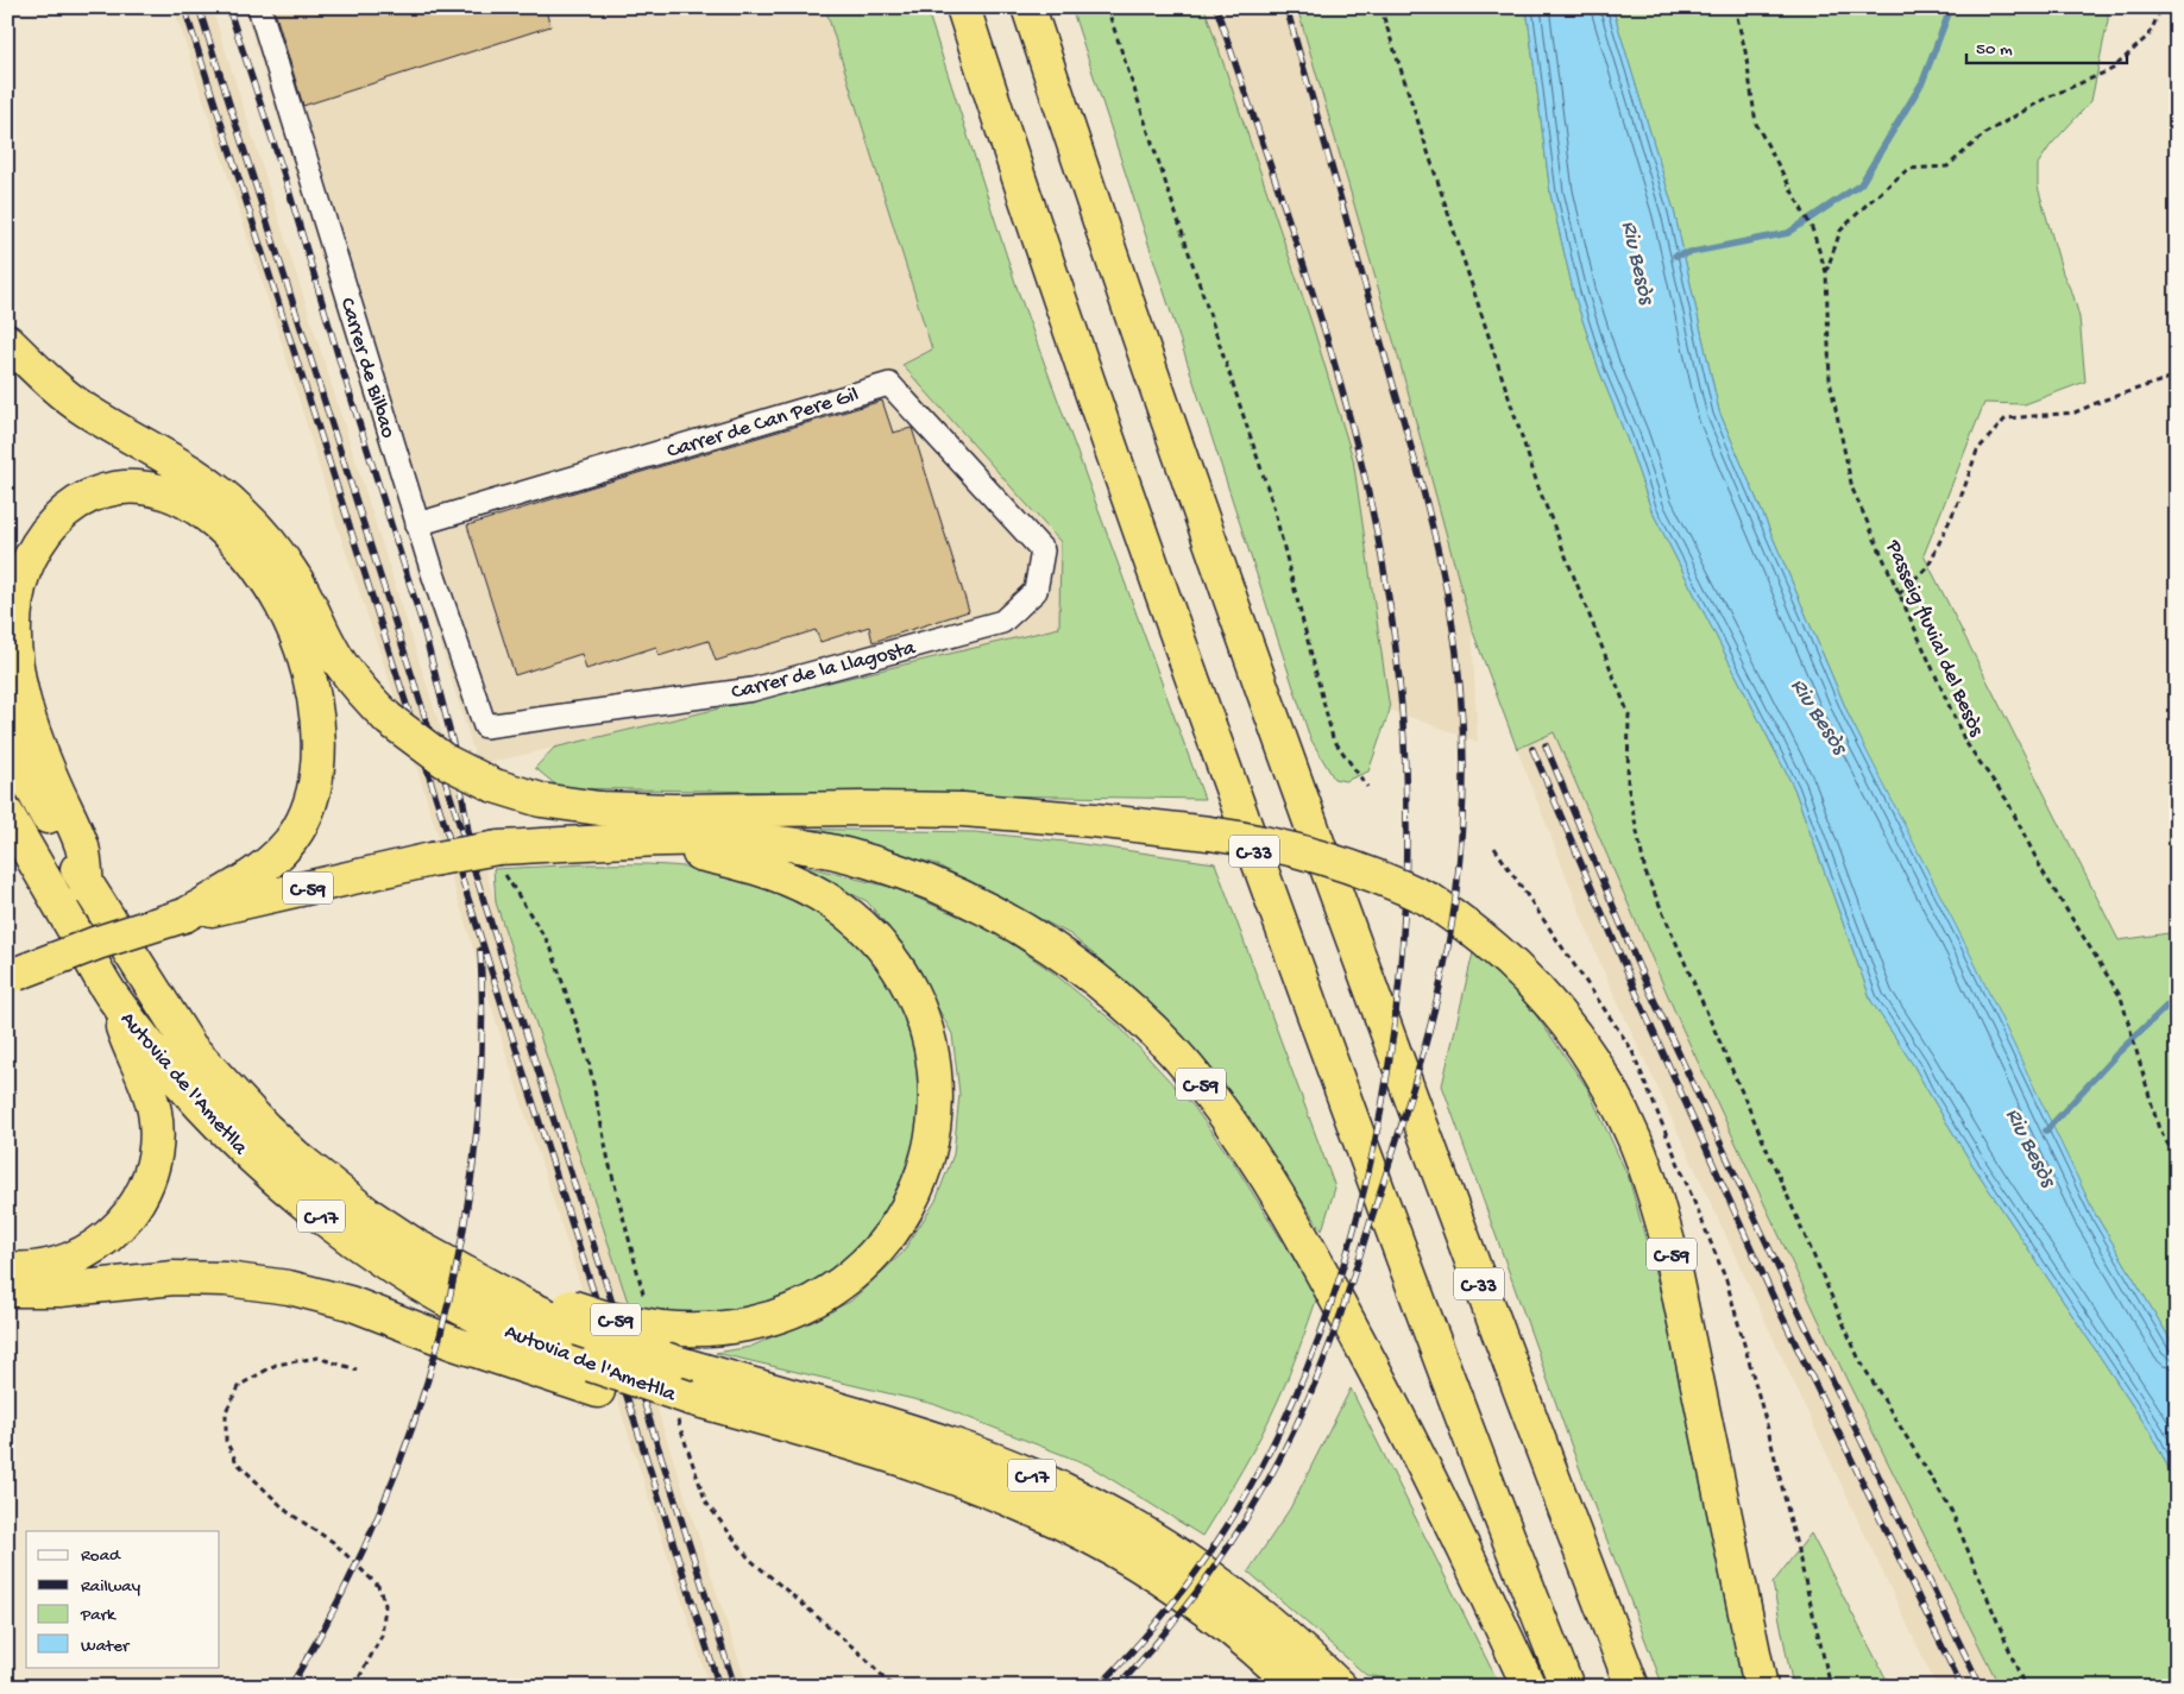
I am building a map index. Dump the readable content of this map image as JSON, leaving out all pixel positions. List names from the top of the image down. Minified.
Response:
{"streets":{"highway":["C-33","C-59","Autovia de l'Ametlla","C-17"],"street":["Carrer de Bilbao","Carrer de Can Pere Gil","Carrer de la Llagosta"],"path":["Passeig fluvial del Besòs"]},"crossings":[["Carrer de Bilbao","Carrer de Can Pere Gil"],["Carrer de Bilbao","Carrer de la Llagosta"],["Carrer de Can Pere Gil","Carrer de la Llagosta"],["C-59","C-17"]],"water":["Riu Besòs"],"legend":["Road","Railway","Park","Water"],"scale_bar":"50 m"}
